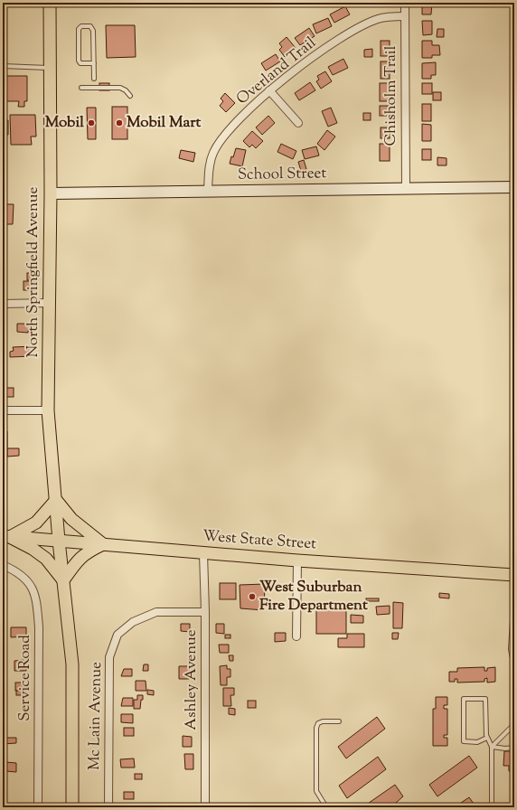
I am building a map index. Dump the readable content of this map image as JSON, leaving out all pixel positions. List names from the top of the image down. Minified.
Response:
{"streets":{"main road":["School Street","North Springfield Avenue","West State Street"],"street":["Overland Trail","Chisholm Trail","Service Road","Ashley Avenue","Mc Lain Avenue"]},"crossings":[["Overland Trail","Chisholm Trail"],["Overland Trail","School Street"],["Chisholm Trail","School Street"],["School Street","North Springfield Avenue"],["North Springfield Avenue","West State Street"],["West State Street","Ashley Avenue"],["Ashley Avenue","Mc Lain Avenue"]],"places":["Mobil","Mobil Mart","West Suburban Fire Department"]}
